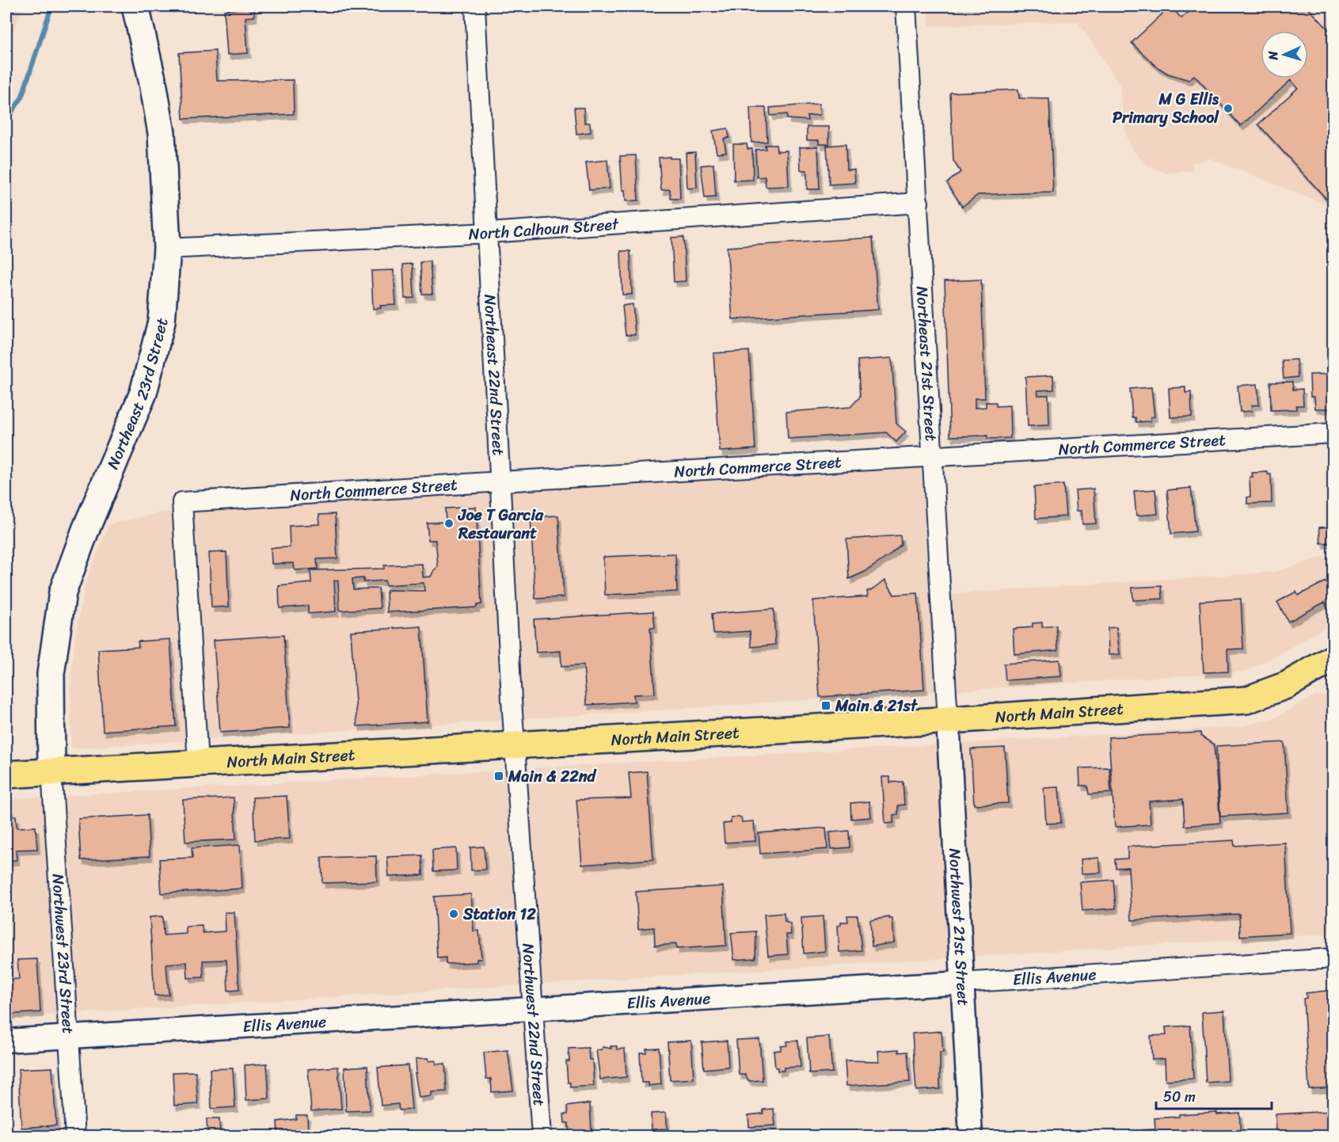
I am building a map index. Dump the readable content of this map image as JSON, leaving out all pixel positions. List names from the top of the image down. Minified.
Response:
{"streets":{"main road":["Northeast 23rd Street","North Main Street"],"street":["North Calhoun Street","Northeast 21st Street","Northeast 22nd Street","North Commerce Street","Northwest 21st Street","Northwest 23rd Street","Ellis Avenue","Northwest 22nd Street"]},"crossings":[["North Calhoun Street","Northeast 21st Street"],["North Calhoun Street","Northeast 22nd Street"],["North Calhoun Street","Northeast 23rd Street"],["Northeast 21st Street","North Commerce Street"],["Northeast 21st Street","North Main Street"],["Northeast 21st Street","Northwest 21st Street"],["Northeast 22nd Street","North Commerce Street"],["Northeast 22nd Street","North Main Street"],["Northeast 22nd Street","Northwest 22nd Street"],["Northeast 23rd Street","North Main Street"],["Northeast 23rd Street","Northwest 23rd Street"],["North Commerce Street","North Main Street"],["North Main Street","Northwest 21st Street"],["North Main Street","Northwest 23rd Street"],["North Main Street","Northwest 22nd Street"],["Northwest 21st Street","Ellis Avenue"],["Northwest 23rd Street","Ellis Avenue"],["Ellis Avenue","Northwest 22nd Street"]],"places":{"other":["M G Ellis Primary School","Joe T Garcia Restaurant","Station 12"],"transit":["Main & 21st","Main & 22nd"]},"scale_bar":"50 m","north":"left"}
